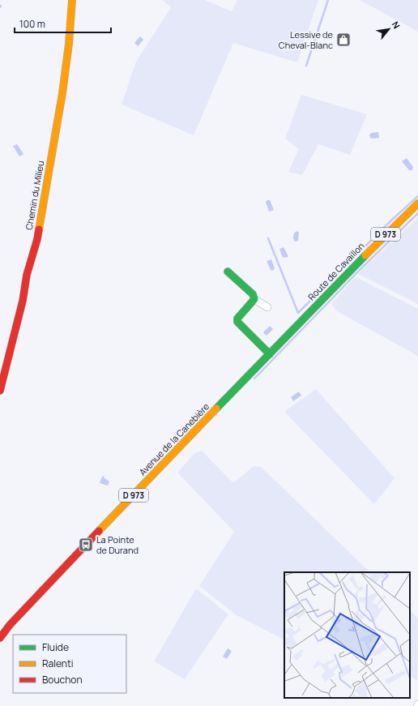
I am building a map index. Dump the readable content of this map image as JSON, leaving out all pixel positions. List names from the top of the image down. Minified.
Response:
{"streets":{"main road":["Chemin du Milieu","D 973","Route de Cavaillon","Avenue de la Canebière"]},"crossings":[["Route de Cavaillon","Avenue de la Canebière"]],"places":{"shop":["Lessive de Cheval-Blanc"],"bus stop":["La Pointe de Durand"]},"legend":["Fluide","Ralenti","Bouchon"],"scale_bar":"100 m","north":"top right"}
